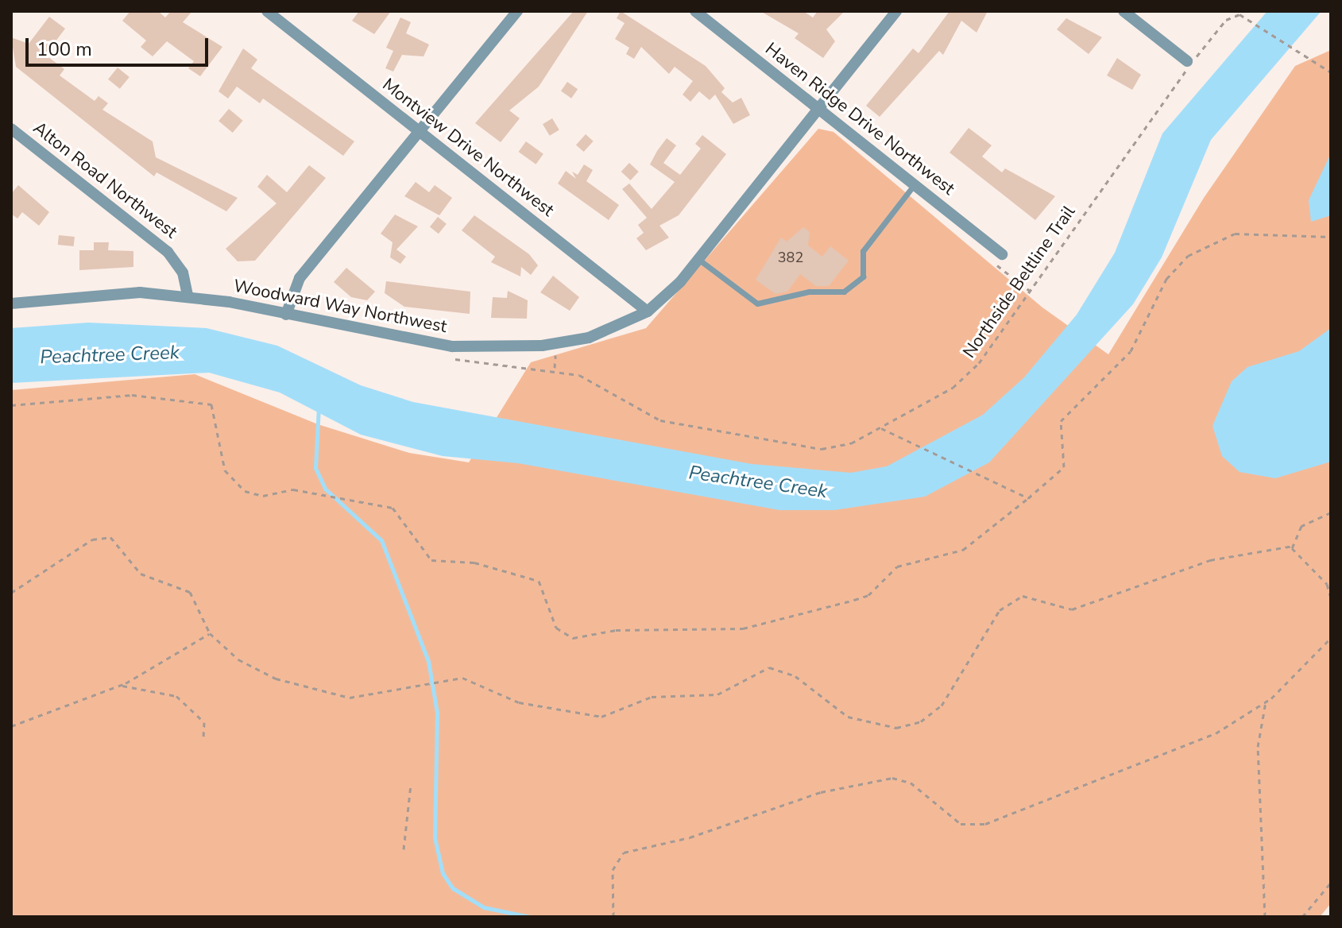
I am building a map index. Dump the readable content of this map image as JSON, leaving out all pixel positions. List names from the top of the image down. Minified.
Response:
{"streets":{"street":["Haven Ridge Drive Northwest","Montview Drive Northwest","Alton Road Northwest","Woodward Way Northwest"],"path":["Northside Beltline Trail"]},"crossings":[["Haven Ridge Drive Northwest","Woodward Way Northwest"],["Montview Drive Northwest","Woodward Way Northwest"],["Alton Road Northwest","Woodward Way Northwest"]],"water":["Peachtree Creek"],"house_numbers":["382"],"scale_bar":"100 m"}
